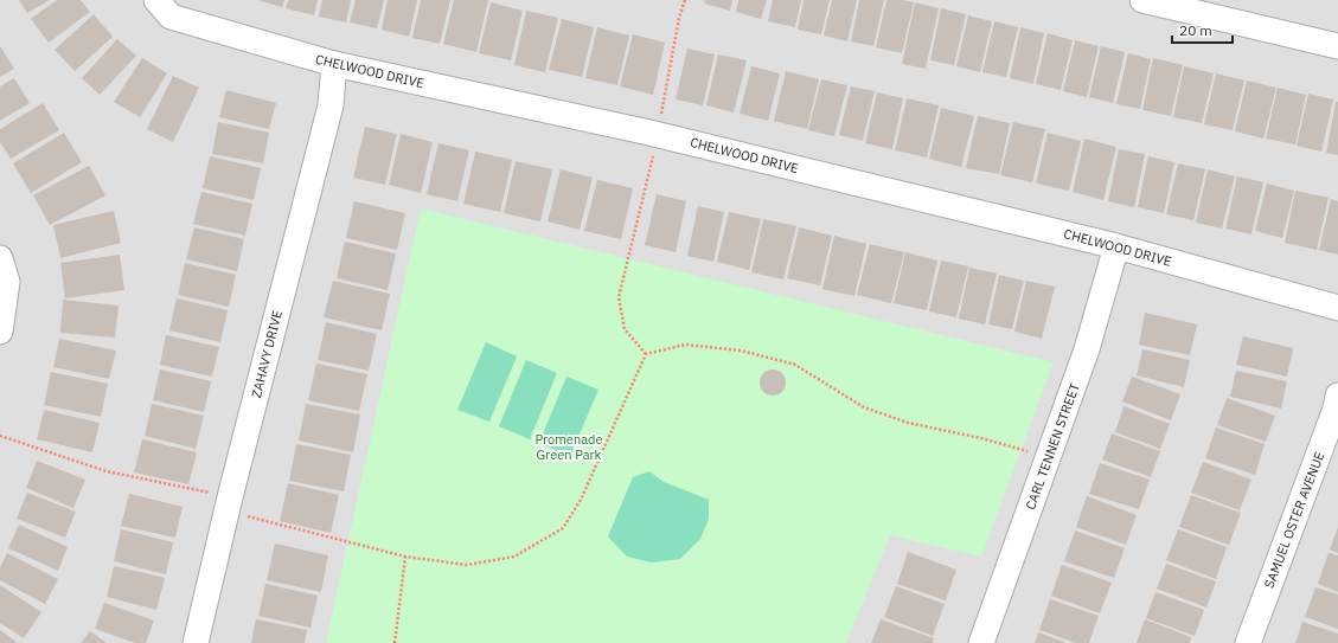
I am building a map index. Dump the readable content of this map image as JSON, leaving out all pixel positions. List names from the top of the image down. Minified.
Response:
{"streets":{"street":["CHELWOOD DRIVE","ZAHAVY DRIVE","CARL TENNEN STREET","SAMUEL OSTER AVENUE"]},"crossings":[["CHELWOOD DRIVE","ZAHAVY DRIVE"],["CHELWOOD DRIVE","CARL TENNEN STREET"]],"parks":["Promenade Green Park"],"scale_bar":"20 m"}
